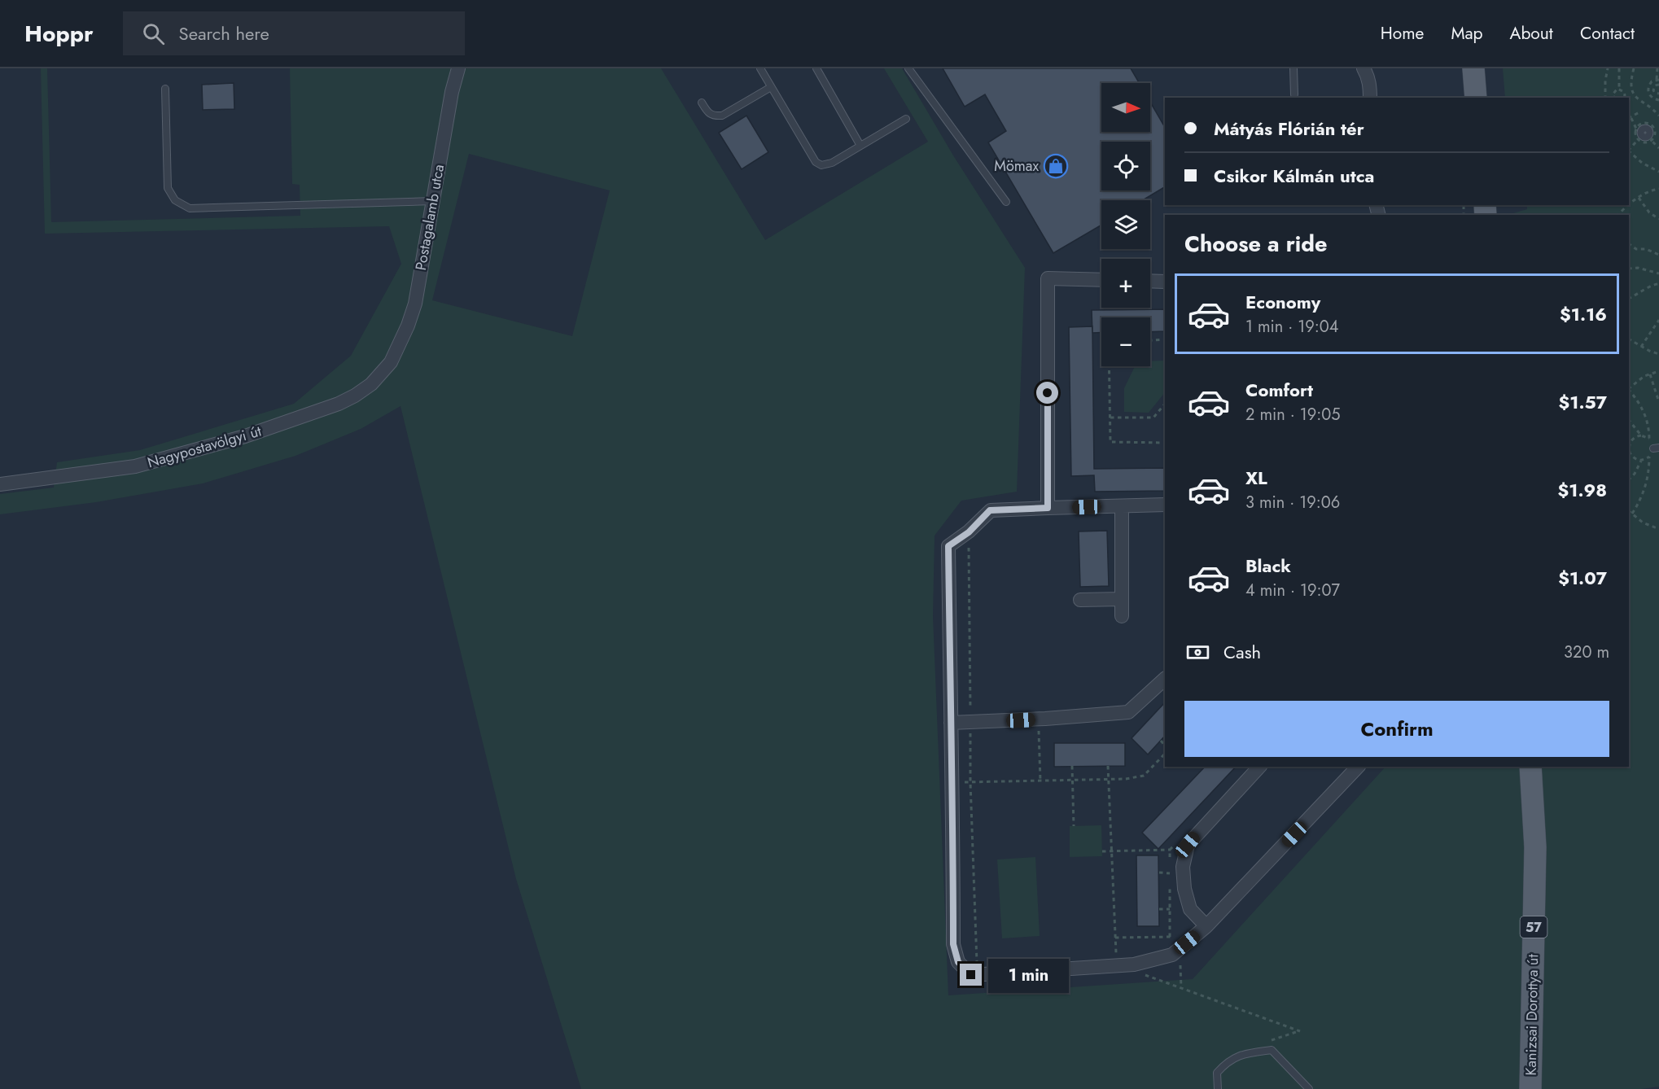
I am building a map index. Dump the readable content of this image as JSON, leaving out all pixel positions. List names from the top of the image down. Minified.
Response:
{"streets":{"main road":["57","Kanizsai Dorottya út"],"street":["Postagalamb utca","Nagypostavölgyi út"]},"crossings":[["Postagalamb utca","Nagypostavölgyi út"]],"places":{"shop":["Mömax"]},"north":"right","page":{"header":"Hoppr","search":"Search here","nav":["Home","Map","About","Contact"],"map_buttons":["+","−"],"banner":["Mátyás Flórián tér","Csikor Kálmán utca"],"heading":"Choose a ride","list":[{"name":"Economy","note":"1 min · 19:04","value":"$1.16"},{"name":"Comfort","note":"2 min · 19:05","value":"$1.57"},{"name":"XL","note":"3 min · 19:06","value":"$1.98"},{"name":"Black","note":"4 min · 19:07","value":"$1.07"}],"pay":["Cash","320 m"],"buttons":"Confirm","bubble":"1 min"}}
